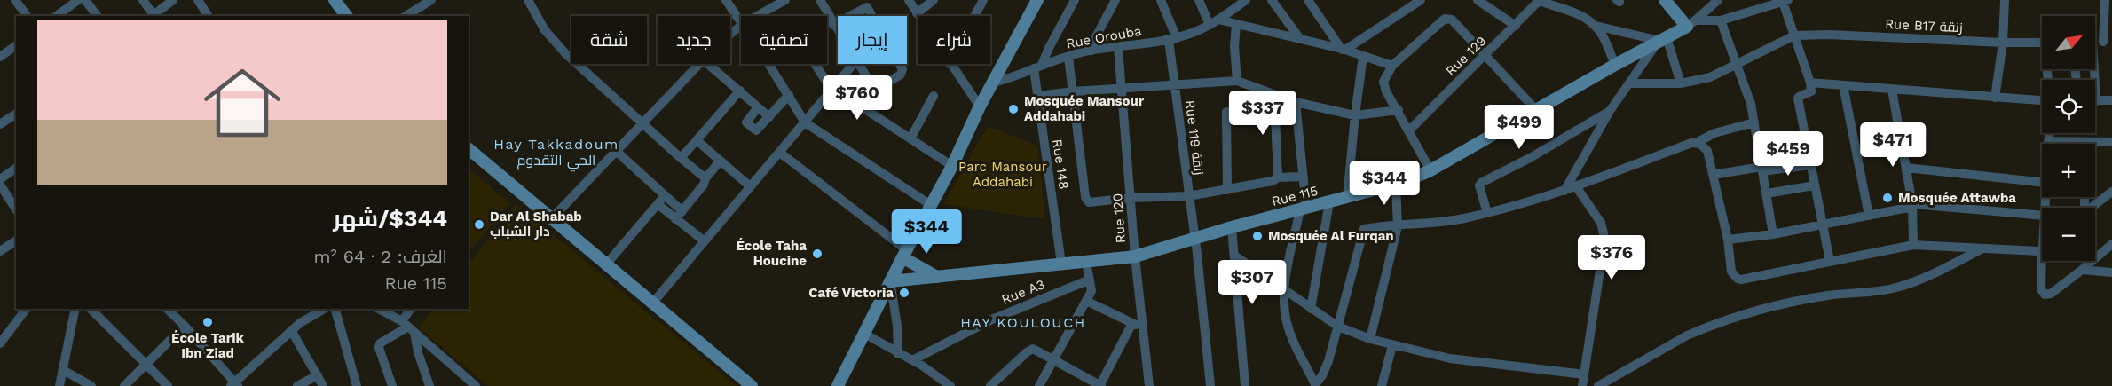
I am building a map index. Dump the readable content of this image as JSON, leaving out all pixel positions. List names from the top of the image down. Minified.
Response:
{"streets":{"street":["Rue B17 زنقة","Rue Orouba","Rue 129","Rue 119 زنقة","Rue 148","Rue 115","Rue 120","Rue A3"]},"crossings":[["Rue Orouba","Rue 119 زنقة"],["Rue Orouba","Rue 148"],["Rue Orouba","Rue 120"],["Rue 119 زنقة","Rue 115"],["Rue 148","Rue 115"],["Rue 115","Rue 120"]],"districts":["Hay Takkadoum الحي التقدوم","HAY KOULOUCH"],"parks":["Parc Mansour Addahabi"],"places":["Mosquée Mansour Addahabi","Mosquée Attawba","Dar Al Shabab دار الشباب","Mosquée Al Furqan","École Taha Houcine","Café Victoria","École Tarik Ibn Ziad"],"north":"top right","page":{"map_buttons":["+","−"],"chip":["شراء","إيجار","تصفية","جديد","شقة"],"list":[{"name":"$344/شهر","note":"الغرف: 2 · 64 m² · Rue 115"}],"price":["$760","$337","$499","$471","$459","$344","$344","$376","$307"]}}
